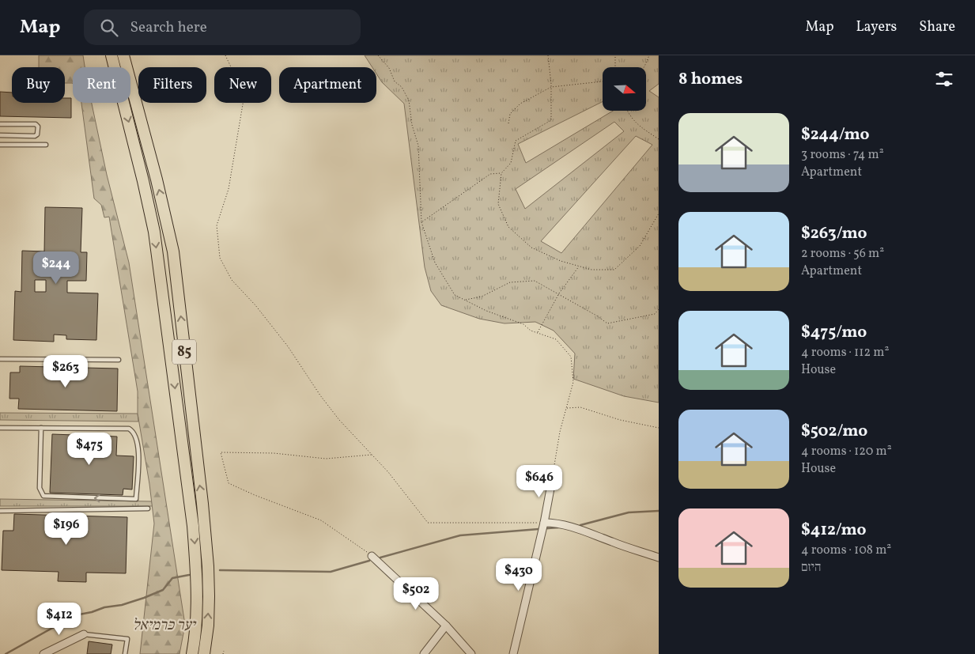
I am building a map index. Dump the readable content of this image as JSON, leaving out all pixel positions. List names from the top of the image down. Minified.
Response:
{"streets":{"highway":["85"]},"parks":["יער כרמיאל"],"north":"right","page":{"header":"Map","search":"Search here","nav":["Map","Layers","Share"],"heading":"8 homes","chip":["Buy","Rent","Filters","New","Apartment"],"list":[{"name":"$244/mo","note":"3 rooms · 74 m² · Apartment"},{"name":"$263/mo","note":"2 rooms · 56 m² · Apartment"},{"name":"$475/mo","note":"4 rooms · 112 m² · House"},{"name":"$502/mo","note":"4 rooms · 120 m² · House"},{"name":"$412/mo","note":"4 rooms · 108 m² · היזם"}],"price":["$244","$263","$475","$646","$196","$430","$502","$412"]}}
